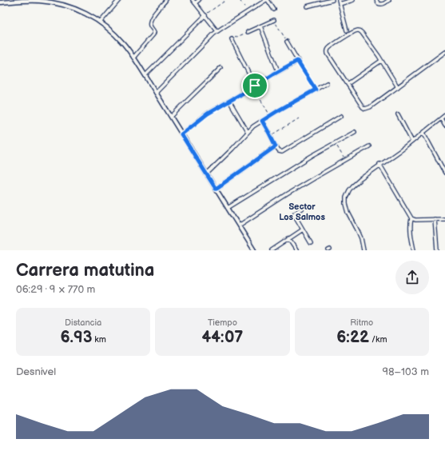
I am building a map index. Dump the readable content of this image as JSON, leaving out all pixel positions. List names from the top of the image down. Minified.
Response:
{"districts":["Sector Los Salmos"],"page":{"heading":["Carrera matutina","06:29 · 9 × 770 m"],"stats":[["Distancia","6.93 km"],["Tiempo","44:07"],["Ritmo","6:22 /km"]],"chart":["Desnivel","98–103 m"]}}
